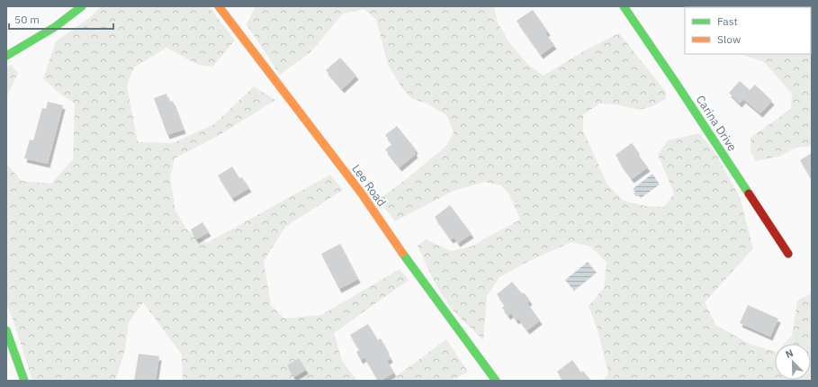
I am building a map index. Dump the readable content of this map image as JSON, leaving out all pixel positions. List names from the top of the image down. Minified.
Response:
{"streets":{"street":["Carina Drive","Lee Road"]},"legend":["Fast","Slow"],"scale_bar":"50 m","north":"top left"}
